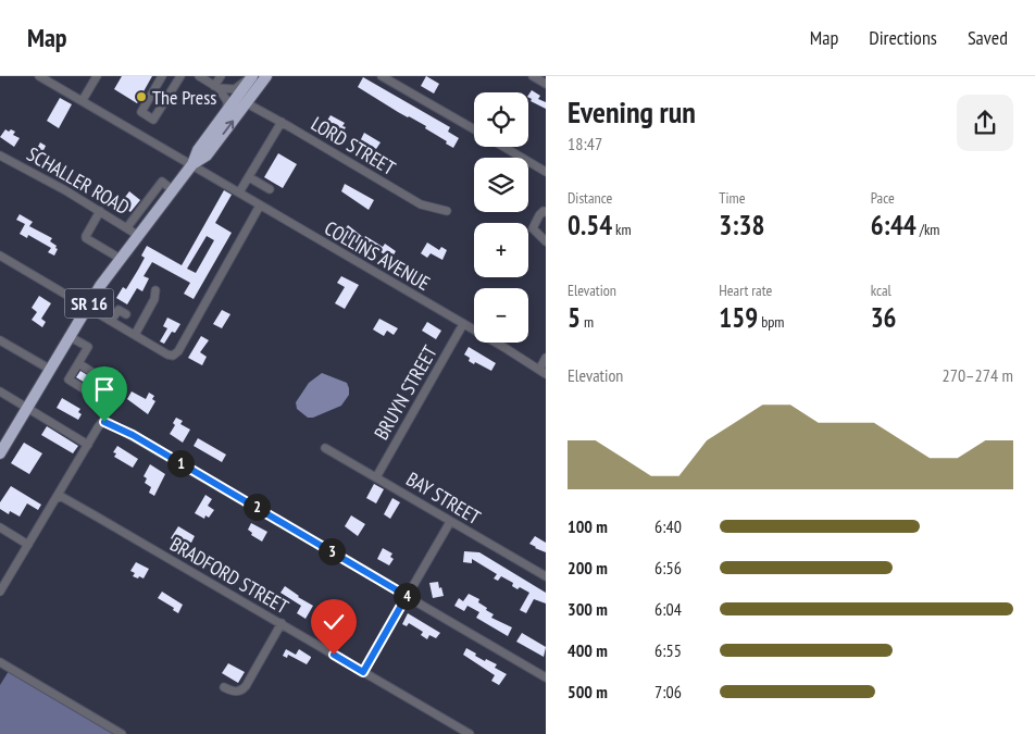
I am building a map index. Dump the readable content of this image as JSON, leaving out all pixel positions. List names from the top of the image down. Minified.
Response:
{"streets":{"highway":["SR 16"],"street":["LORD STREET","SCHALLER ROAD","COLLINS AVENUE","BRUYN STREET","BAY STREET","BRADFORD STREET"]},"crossings":[["LORD STREET","SR 16"],["SCHALLER ROAD","SR 16"],["COLLINS AVENUE","SR 16"],["COLLINS AVENUE","BRUYN STREET"],["BRUYN STREET","BAY STREET"]],"places":["The Press"],"page":{"header":"Map","nav":["Map","Directions","Saved"],"heading":["Evening run","18:47"],"map_buttons":["+","−"],"stats":[["Distance","0.54 km"],["Time","3:38"],["Pace","6:44 /km"],["Elevation","5 m"],["Heart rate","159 bpm"],["kcal","36"]],"chart":["Elevation","270–274 m"],"pins":["1","2","3","4"],"list":[{"name":"100 m","note":"6:40"},{"name":"200 m","note":"6:56"},{"name":"300 m","note":"6:04"},{"name":"400 m","note":"6:55"},{"name":"500 m","note":"7:06"}]}}
